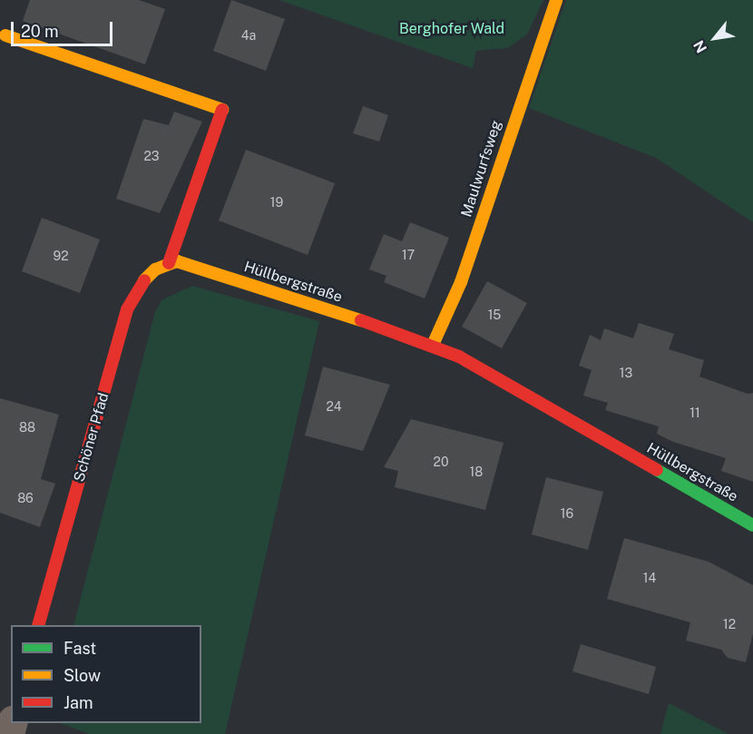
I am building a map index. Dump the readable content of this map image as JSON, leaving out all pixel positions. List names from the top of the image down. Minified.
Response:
{"streets":{"street":["Maulwurfsweg","Hüllbergstraße","Schöner Pfad"]},"crossings":[["Maulwurfsweg","Hüllbergstraße"],["Hüllbergstraße","Schöner Pfad"]],"parks":["Berghofer Wald"],"house_numbers":["4a","23","19","17","92","15","13","24","11","88","20","18","86","16","14","12"],"legend":["Fast","Slow","Jam"],"scale_bar":"20 m","north":"bottom left"}
